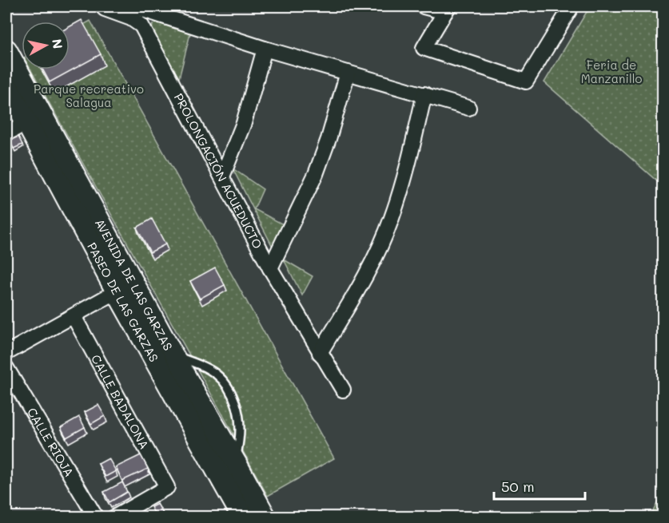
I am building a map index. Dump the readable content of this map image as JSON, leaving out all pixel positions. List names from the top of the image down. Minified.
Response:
{"streets":{"main road":["AVENIDA DE LAS GARZAS","PASEO DE LAS GARZAS"],"street":["PROLONGACIÓN ACUEDUCTO","CALLE BADALONA","CALLE RIOJA"]},"crossings":[["AVENIDA DE LAS GARZAS","PASEO DE LAS GARZAS"]],"parks":["Feria de Manzanillo","Parque recreativo Salagua"],"scale_bar":"50 m","north":"right"}
